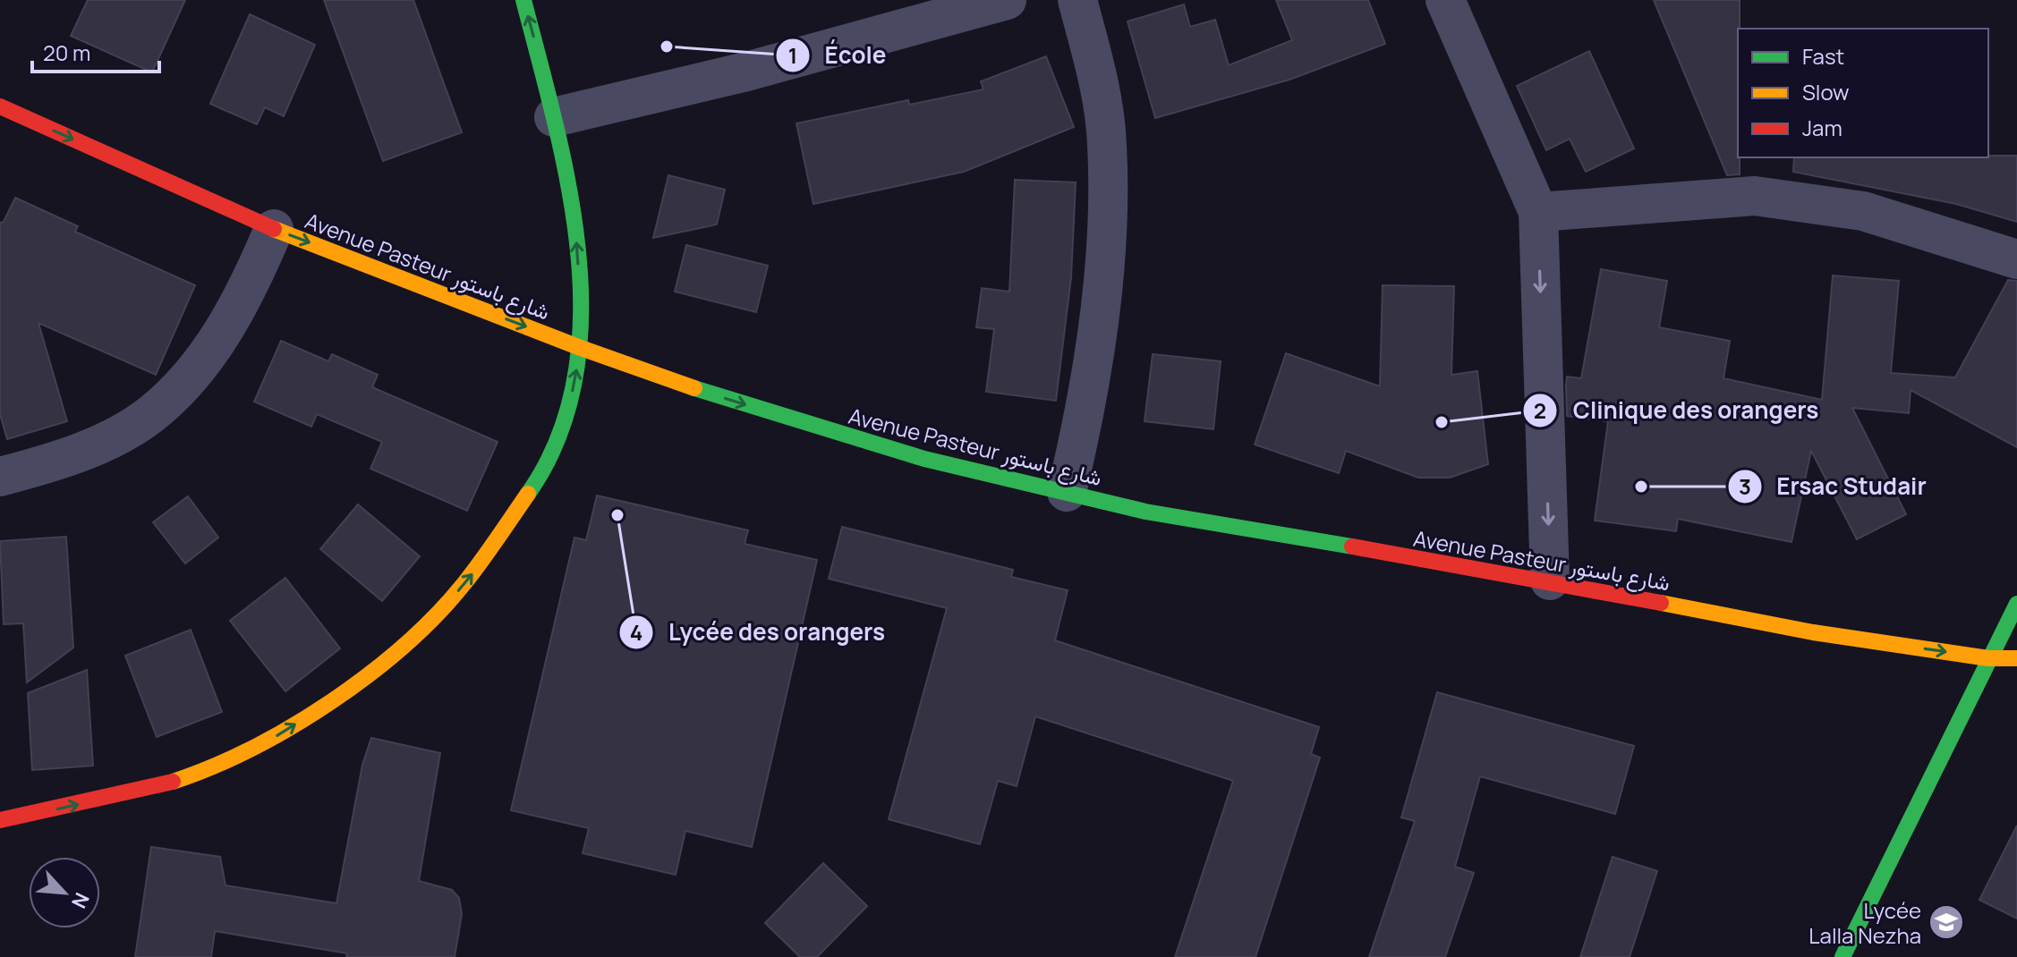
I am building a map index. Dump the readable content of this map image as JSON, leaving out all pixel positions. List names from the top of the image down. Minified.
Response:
{"streets":{"street":["Avenue Pasteur شارع باستور"]},"one_way":["Avenue Pasteur شارع باستور"],"places":{"other":["École","Clinique des orangers","Ersac Studair","Lycée des orangers"],"school or university":["Lycée Lalla Nezha"]},"legend":["Fast","Slow","Jam"],"scale_bar":"20 m","north":"bottom right"}
